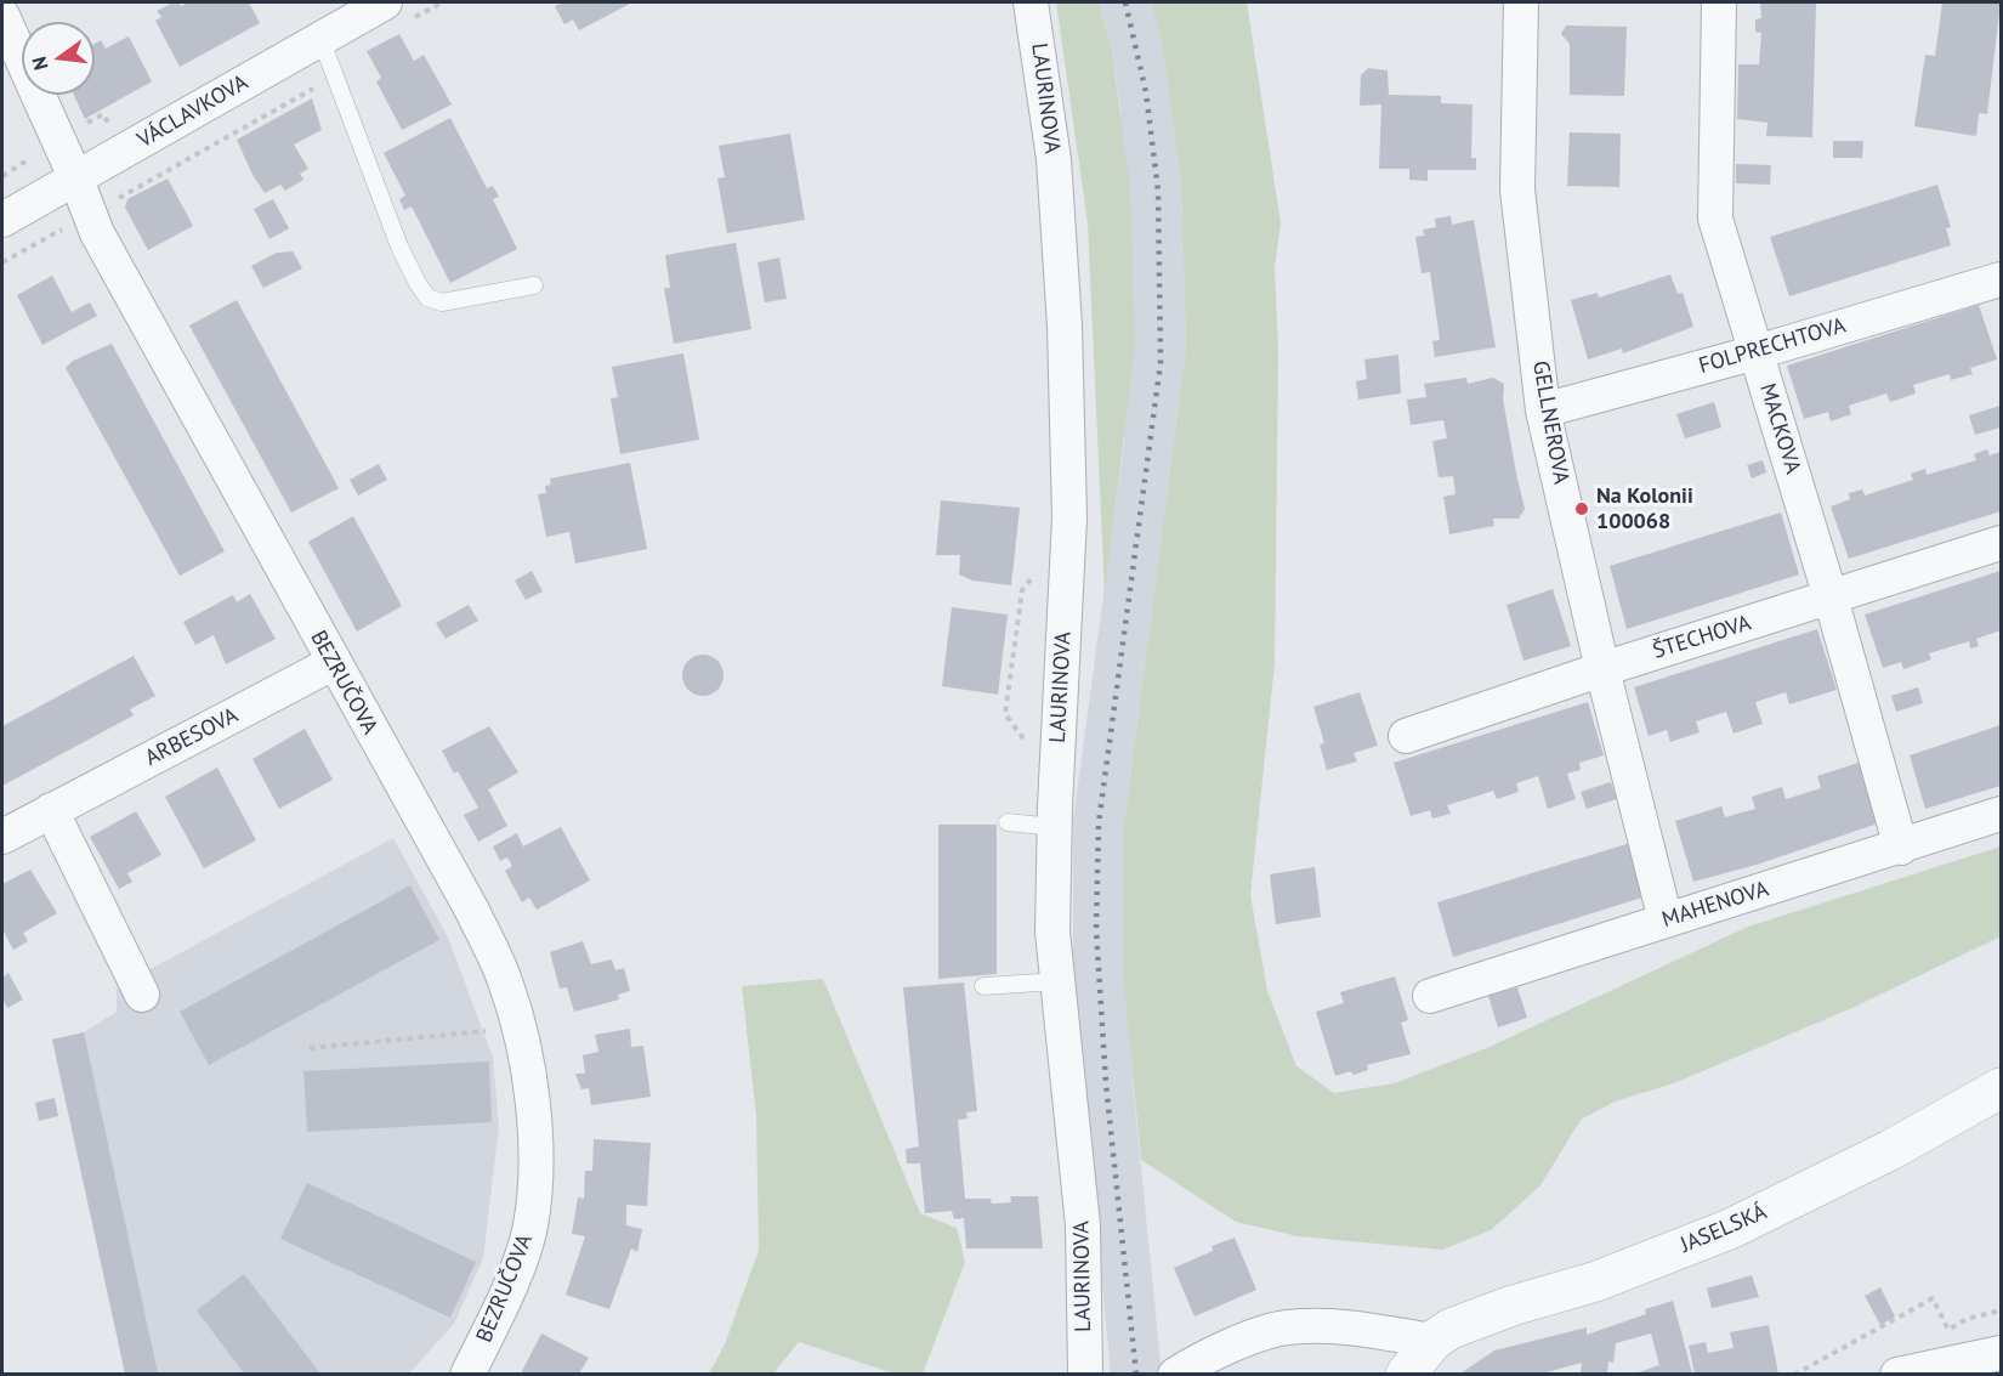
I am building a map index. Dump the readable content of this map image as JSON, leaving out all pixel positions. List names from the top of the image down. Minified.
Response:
{"streets":{"street":["LAURINOVA","VÁCLAVKOVA","FOLPRECHTOVA","GELLNEROVA","MACKOVA","ŠTECHOVA","BEZRUČOVA","ARBESOVA","MAHENOVA","JASELSKÁ"]},"crossings":[["VÁCLAVKOVA","BEZRUČOVA"],["FOLPRECHTOVA","GELLNEROVA"],["FOLPRECHTOVA","MACKOVA"],["GELLNEROVA","ŠTECHOVA"],["GELLNEROVA","MAHENOVA"],["MACKOVA","ŠTECHOVA"],["MACKOVA","MAHENOVA"],["BEZRUČOVA","ARBESOVA"]],"places":["Na Kolonii 100068"],"north":"left"}
